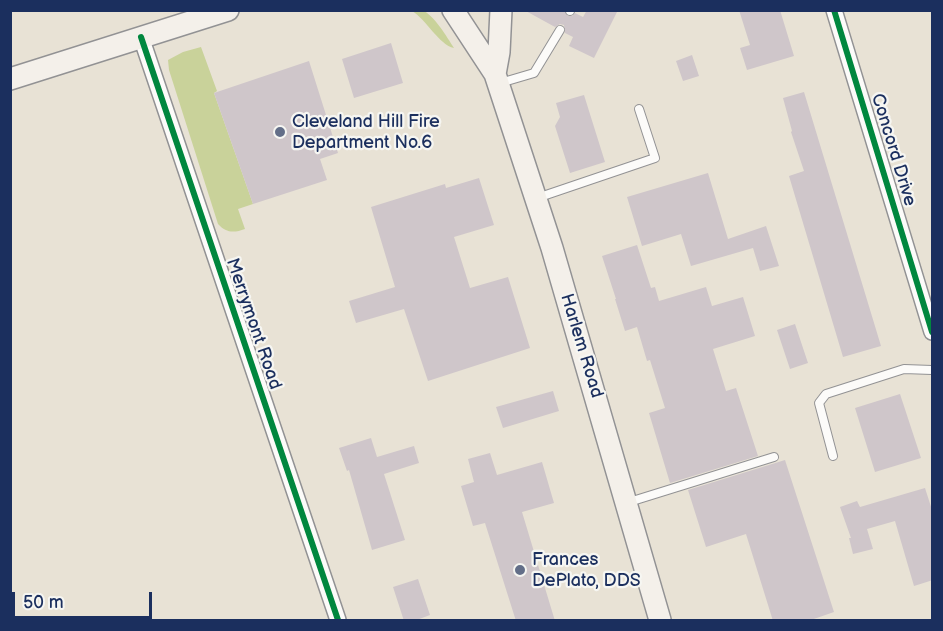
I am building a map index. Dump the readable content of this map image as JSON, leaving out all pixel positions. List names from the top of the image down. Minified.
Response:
{"streets":{"main road":["Harlem Road"],"street":["Concord Drive","Merrymont Road"]},"places":["Cleveland Hill Fire Department No.6","Frances DePlato, DDS"],"scale_bar":"50 m"}
